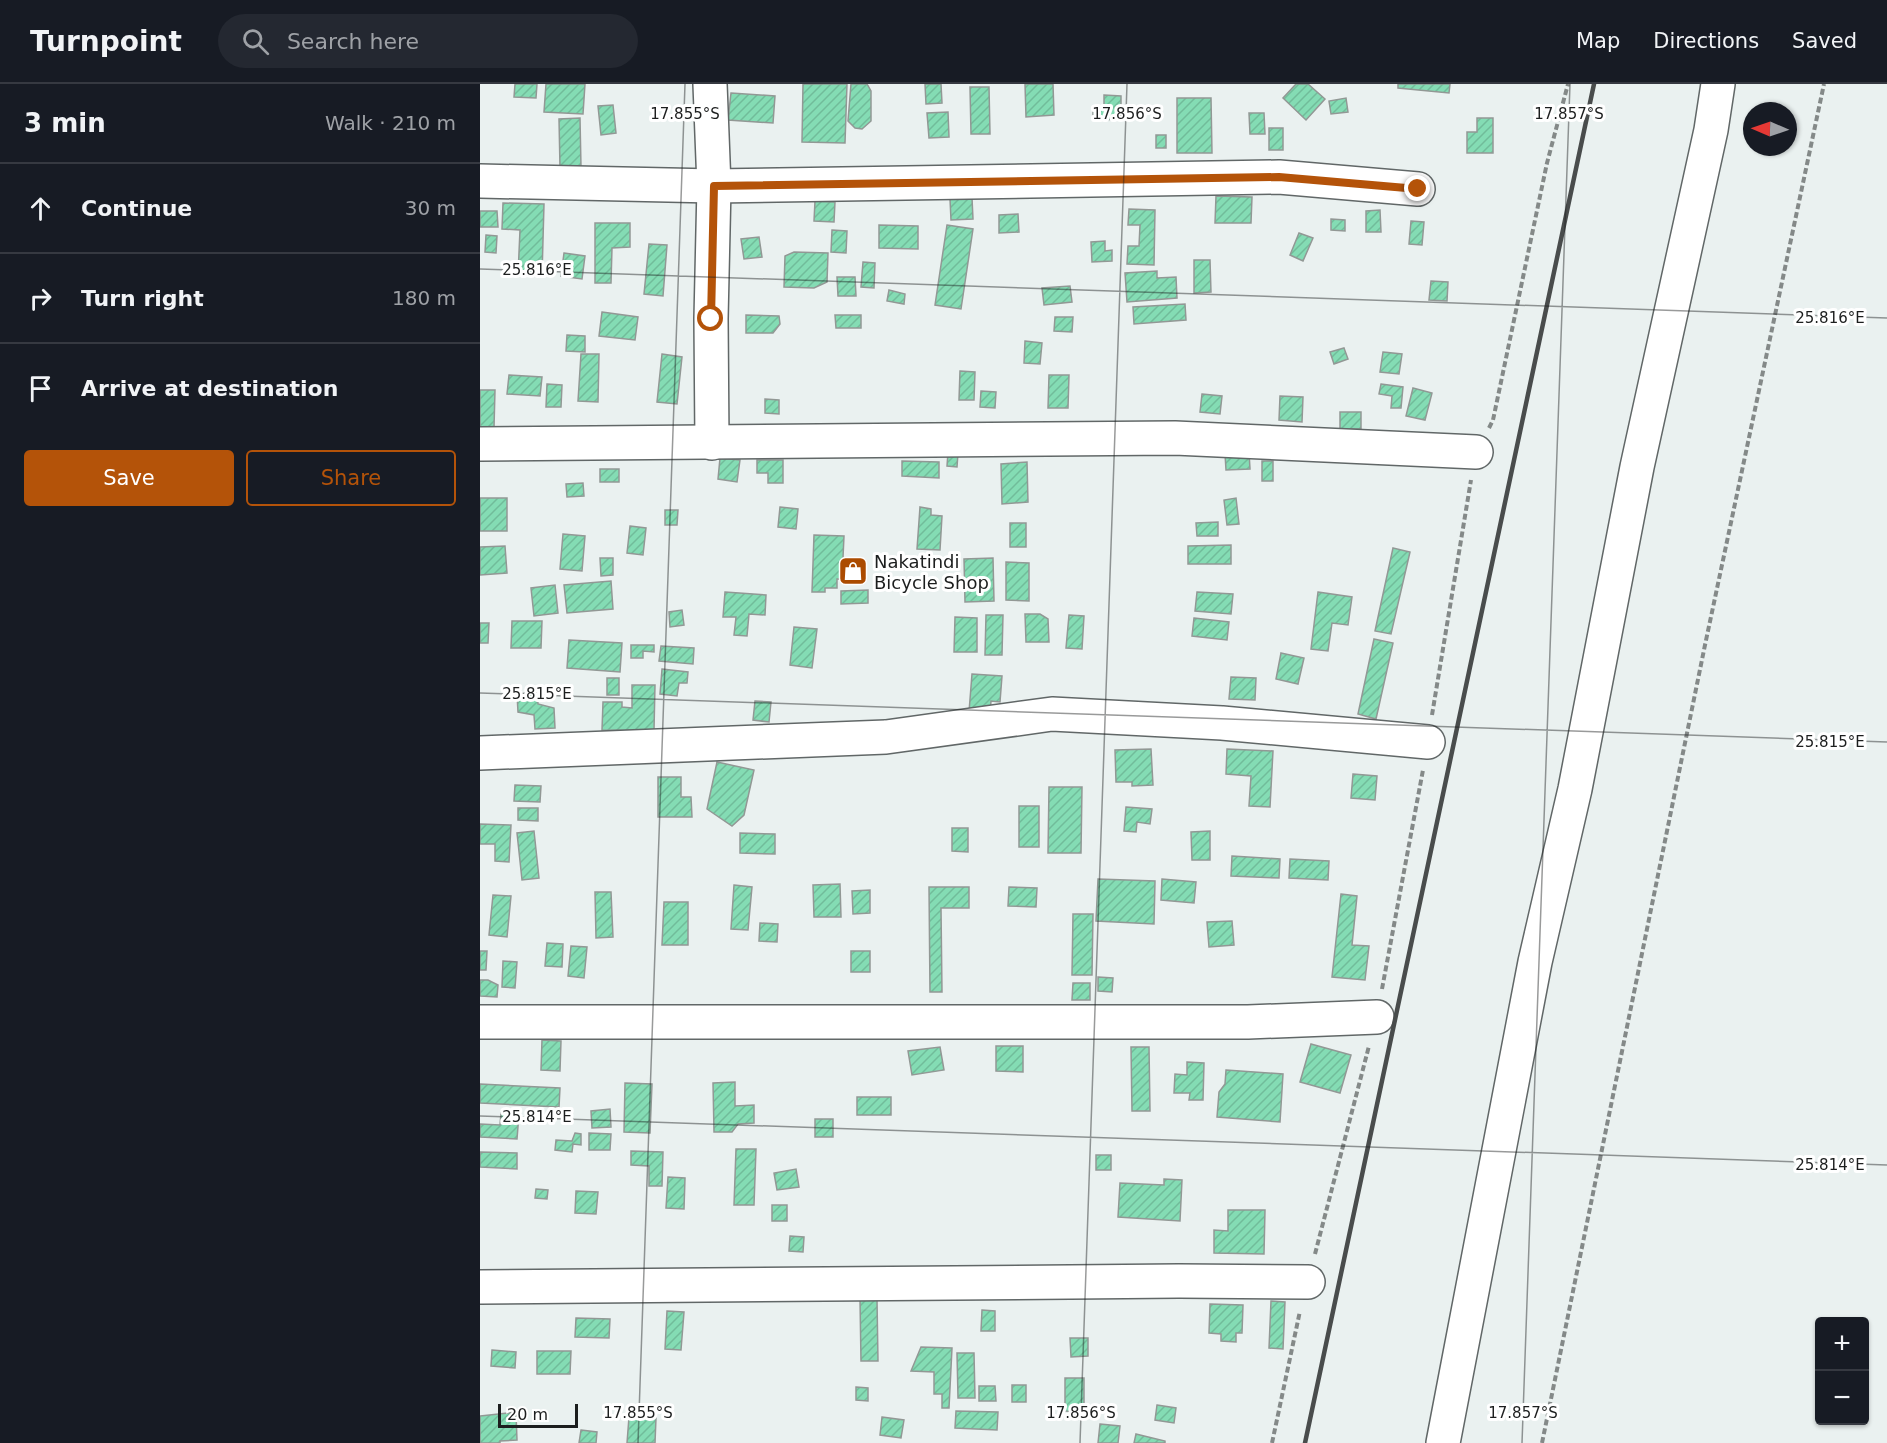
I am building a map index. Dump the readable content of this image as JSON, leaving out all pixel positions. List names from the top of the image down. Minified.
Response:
{"places":{"shop":["Nakatindi Bicycle Shop"]},"scale_bar":"20 m","north":"left","page":{"header":"Turnpoint","search":"Search here","nav":["Map","Directions","Saved"],"heading":["3 min","Walk · 210 m"],"list":[["Continue","30 m"],["Turn right","180 m"],"Arrive at destination"],"buttons":["Save","Share"],"map_buttons":["+","−"],"scale":"20 m"},"coordinates":["17.855°S","17.856°S","17.857°S","25.816°E","25.815°E","25.814°E"]}
